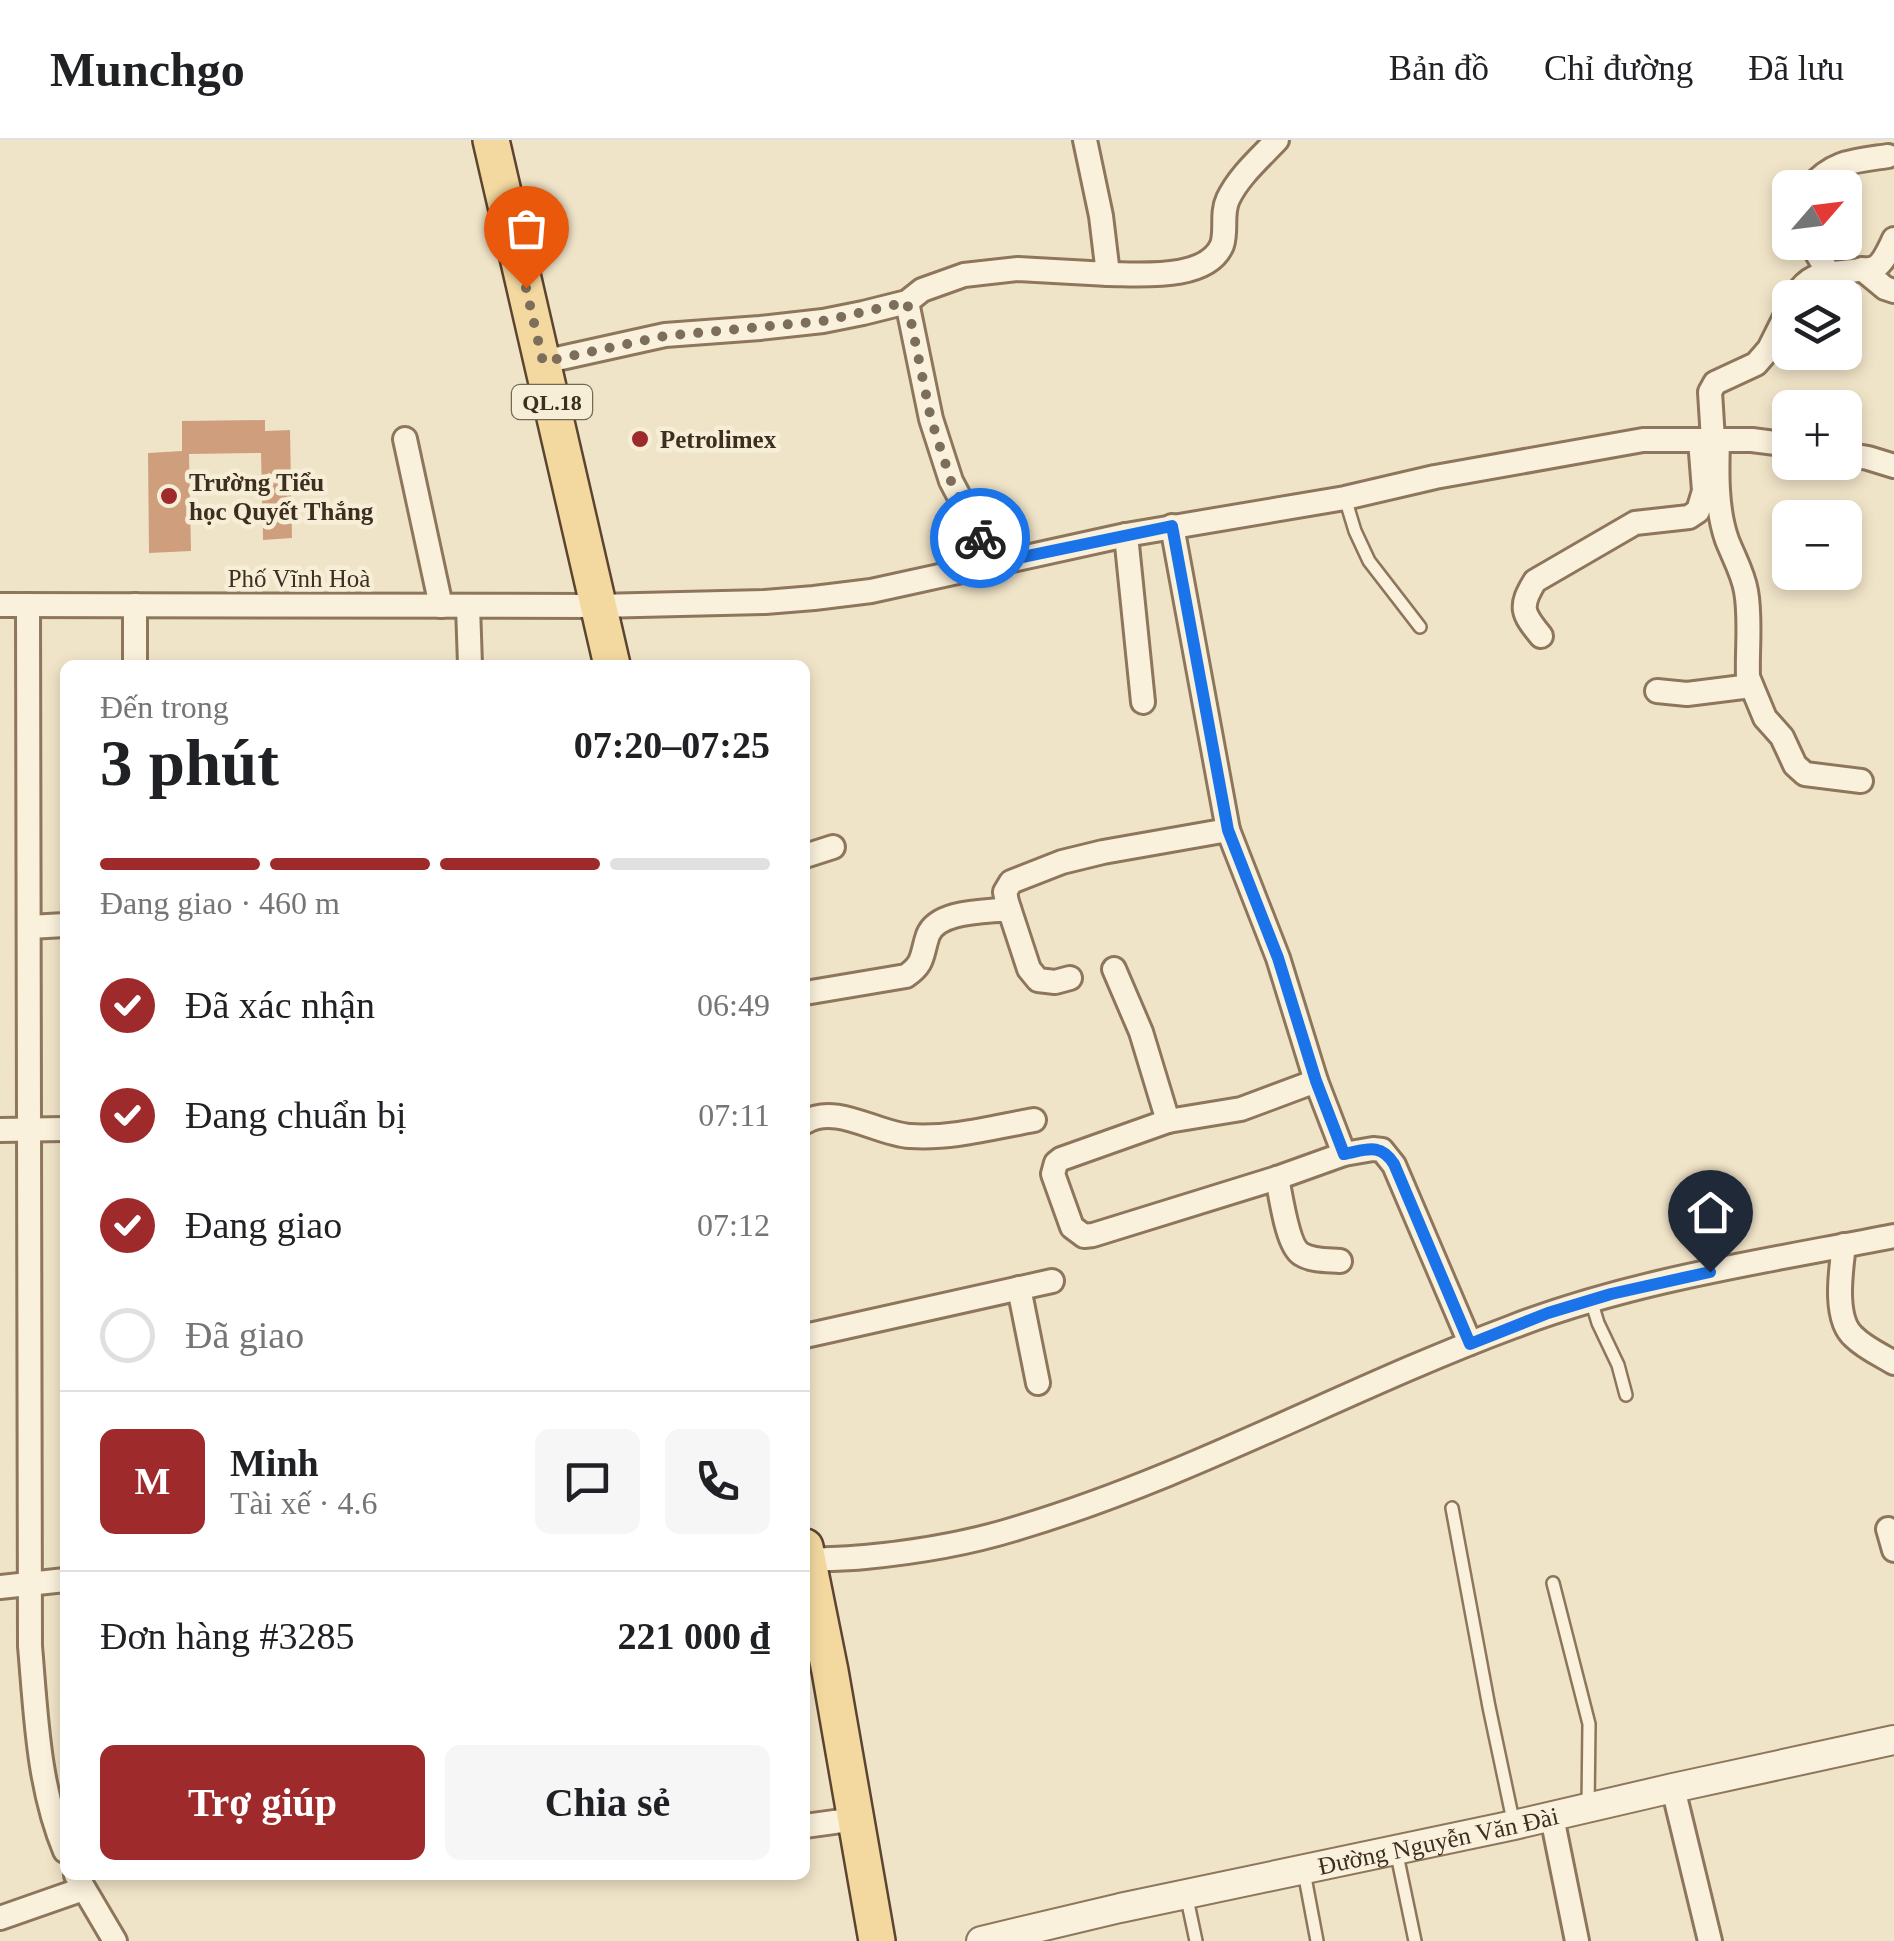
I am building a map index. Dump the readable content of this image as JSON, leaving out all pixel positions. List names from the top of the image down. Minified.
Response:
{"streets":{"main road":["QL.18"],"street":["Phố Vĩnh Hoà","Đường Nguyễn Văn Đài"]},"crossings":[["QL.18","Phố Vĩnh Hoà"]],"places":["Petrolimex","Trường Tiểu học Quyết Thắng"],"north":"top right","page":{"header":"Munchgo","nav":["Bản đồ","Chỉ đường","Đã lưu"],"map_buttons":["+","−"],"heading":["3 phút","Đến trong","07:20–07:25"],"panel":["Minh","Tài xế · 4.6","Đơn hàng #3285","221 000 ₫"],"bar":"Đang giao · 460 m","list":[["Đã xác nhận","06:49"],["Đang chuẩn bị","07:11"],["Đang giao","07:12"],"Đã giao"],"round":"M","buttons":["Trợ giúp","Chia sẻ"]}}
